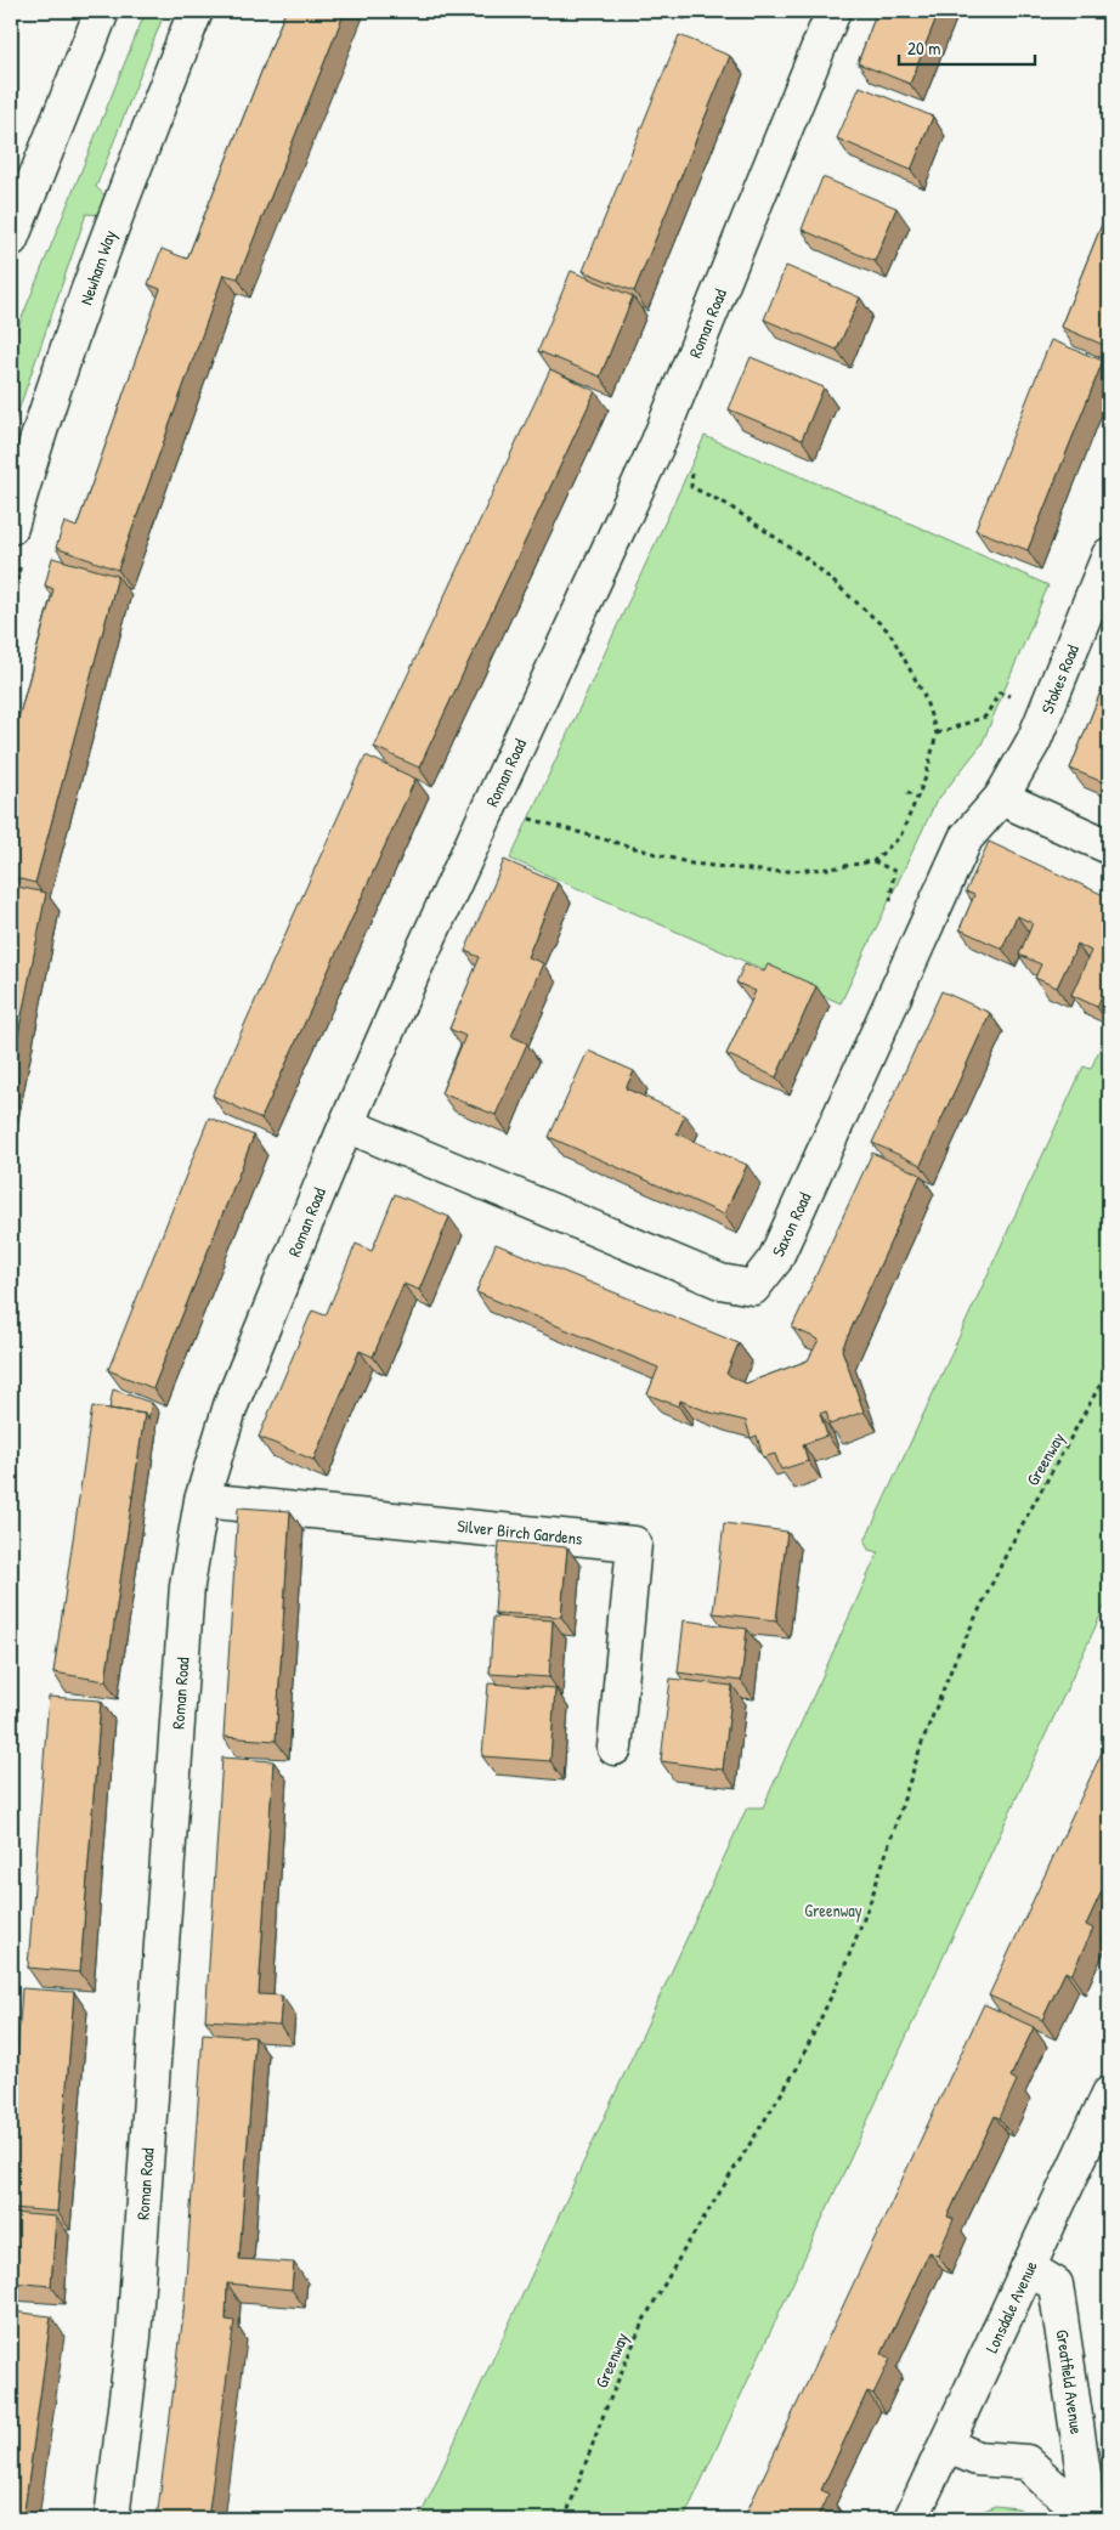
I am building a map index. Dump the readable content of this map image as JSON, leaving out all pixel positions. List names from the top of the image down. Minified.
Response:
{"streets":{"main road":["Newham Way","Roman Road","Stokes Road","Saxon Road","Silver Birch Gardens","Lonsdale Avenue","Greatfield Avenue"],"path":["Greenway"]},"crossings":[["Roman Road","Saxon Road"],["Roman Road","Silver Birch Gardens"],["Stokes Road","Saxon Road"],["Lonsdale Avenue","Greatfield Avenue"]],"parks":["Greenway"],"scale_bar":"20 m"}
